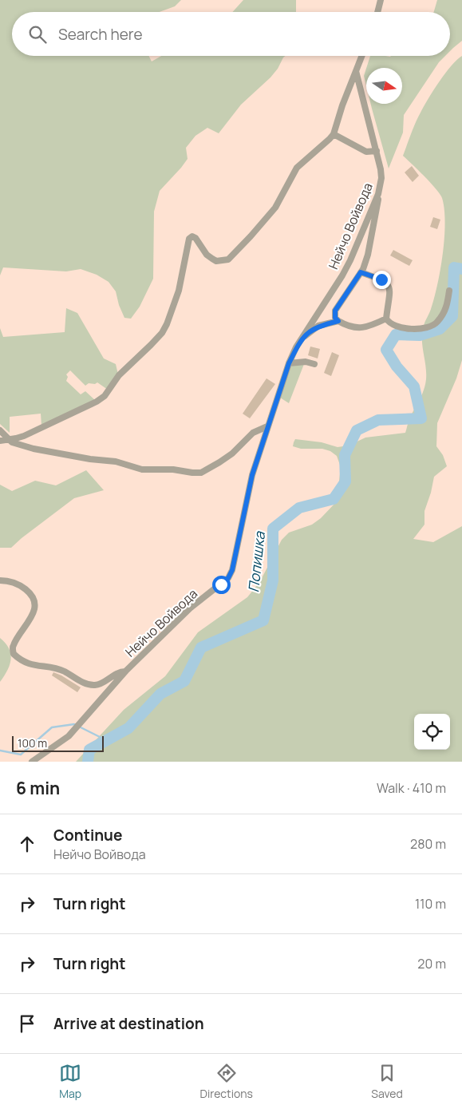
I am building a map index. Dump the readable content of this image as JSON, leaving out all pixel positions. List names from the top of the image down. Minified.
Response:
{"streets":{"street":["Нейчо Войвода"]},"water":["Попишка"],"scale_bar":"100 m","north":"right","page":{"search":"Search here","scale":"100 m","heading":["6 min","Walk · 410 m"],"list":[["Continue","Нейчо Войвода","280 m"],["Turn right","110 m"],["Turn right","20 m"],"Arrive at destination"],"nav":["Map","Directions","Saved"]}}
